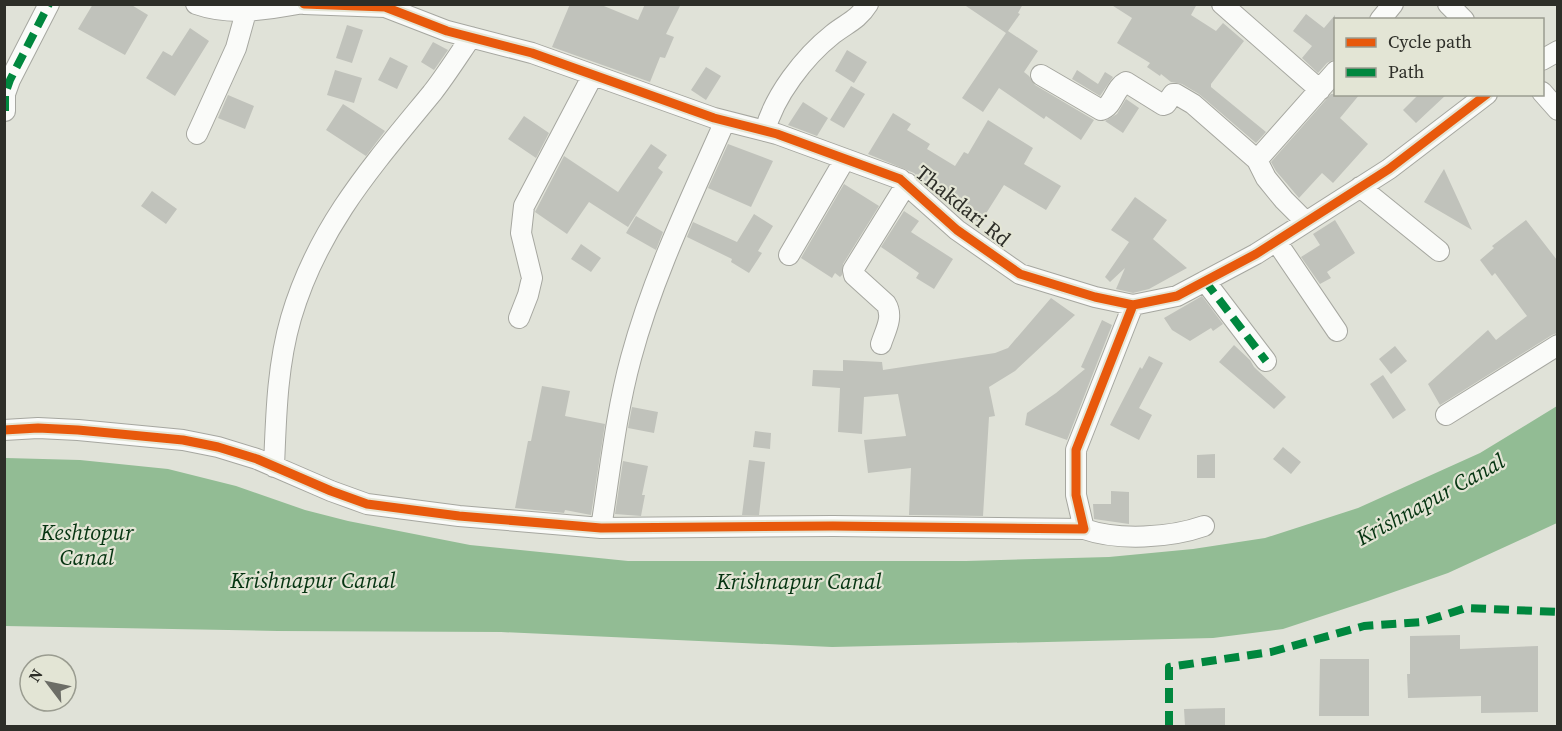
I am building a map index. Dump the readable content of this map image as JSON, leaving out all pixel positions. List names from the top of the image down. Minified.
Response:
{"streets":{"street":["Thakdari Rd"]},"water":["Krishnapur Canal","Keshtopur Canal"],"legend":["Cycle path","Path"],"north":"top left"}
